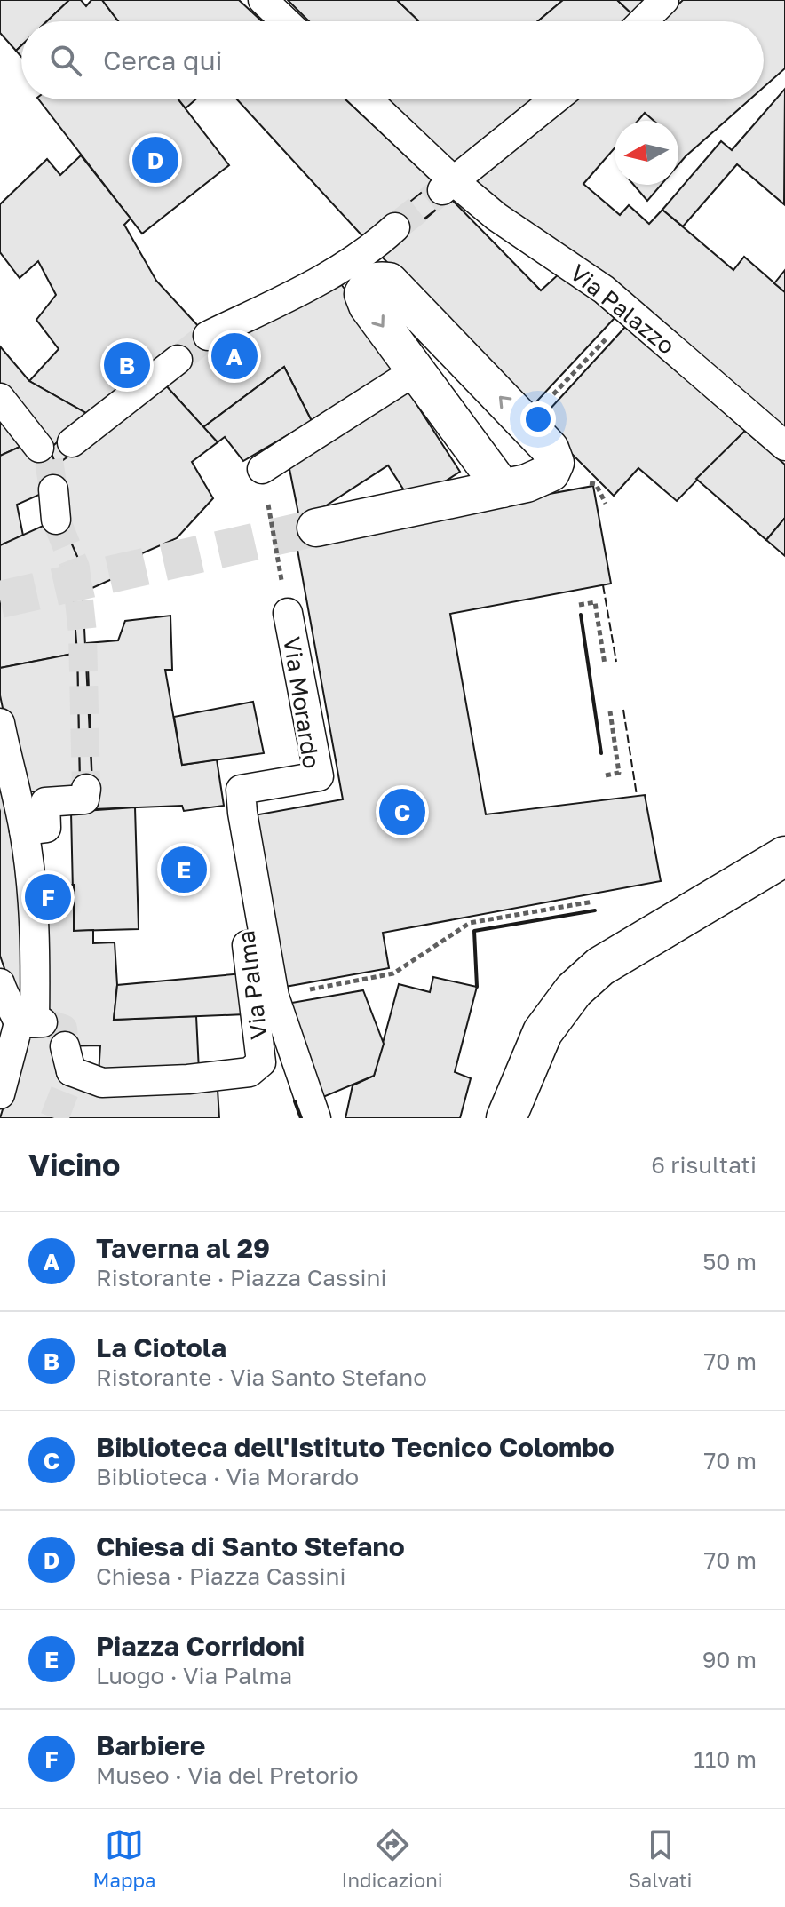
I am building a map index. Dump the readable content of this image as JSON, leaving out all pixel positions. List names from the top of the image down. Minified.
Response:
{"streets":{"street":["Via Palazzo","Via Morardo","Via Palma"]},"crossings":[["Via Morardo","Via Palma"]],"north":"left","page":{"search":"Cerca qui","pins":["D","A","B","C","E","F"],"heading":["Vicino","6 risultati"],"list":[{"mark":"A","name":"Taverna al 29","note":"Ristorante · Piazza Cassini","value":"50 m"},{"mark":"B","name":"La Ciotola","note":"Ristorante · Via Santo Stefano","value":"70 m"},{"mark":"C","name":"Biblioteca dell'Istituto Tecnico Colombo","note":"Biblioteca · Via Morardo","value":"70 m"},{"mark":"D","name":"Chiesa di Santo Stefano","note":"Chiesa · Piazza Cassini","value":"70 m"},{"mark":"E","name":"Piazza Corridoni","note":"Luogo · Via Palma","value":"90 m"},{"mark":"F","name":"Barbiere","note":"Museo · Via del Pretorio","value":"110 m"}],"nav":["Mappa","Indicazioni","Salvati"]}}
